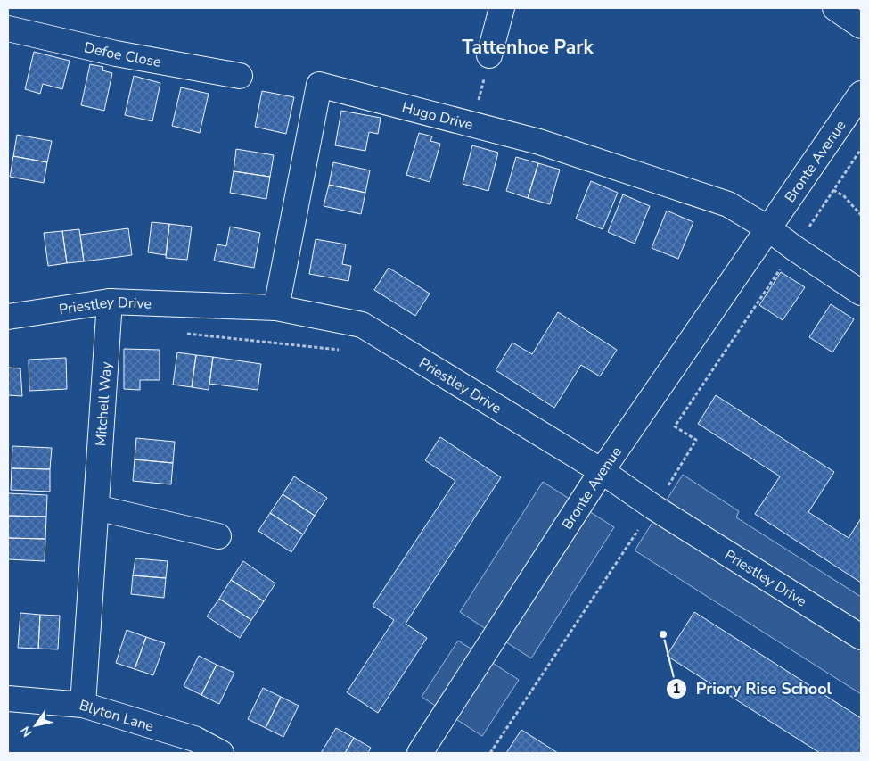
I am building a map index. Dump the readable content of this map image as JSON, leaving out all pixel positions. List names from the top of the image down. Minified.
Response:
{"streets":{"street":["Defoe Close","Hugo Drive","Bronte Avenue","Priestley Drive","Mitchell Way","Blyton Lane"]},"crossings":[["Hugo Drive","Bronte Avenue"],["Hugo Drive","Priestley Drive"],["Bronte Avenue","Priestley Drive"],["Priestley Drive","Mitchell Way"],["Mitchell Way","Blyton Lane"]],"districts":["Tattenhoe Park"],"places":["Priory Rise School"],"north":"bottom left"}
